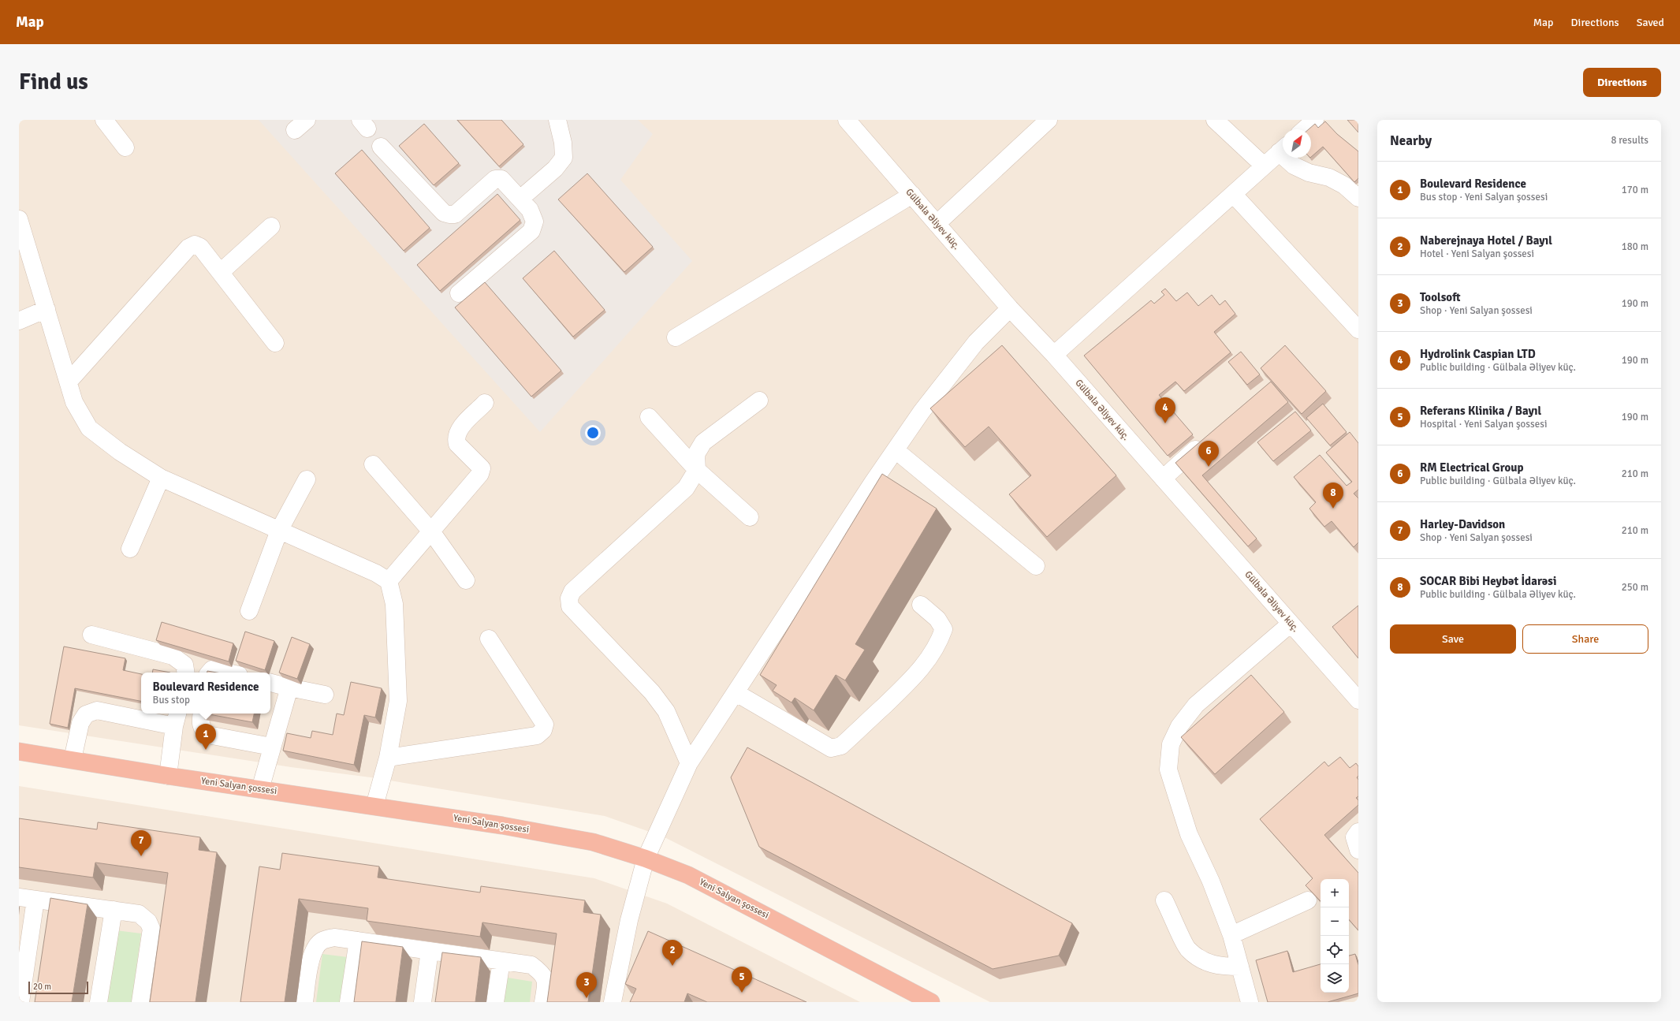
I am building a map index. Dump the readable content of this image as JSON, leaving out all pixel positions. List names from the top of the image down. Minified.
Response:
{"streets":{"highway":["Yeni Salyan şossesi"],"street":["Gülbala Əliyev küç."]},"scale_bar":"20 m","north":"top right","page":{"header":"Map","nav":["Map","Directions","Saved"],"buttons":["Directions",["Save","Share"]],"title":"Find us","heading":["Nearby","8 results"],"list":[{"mark":"1","name":"Boulevard Residence","note":"Bus stop · Yeni Salyan şossesi","value":"170 m"},{"mark":"2","name":"Naberejnaya Hotel / Bayıl","note":"Hotel · Yeni Salyan şossesi","value":"180 m"},{"mark":"3","name":"Toolsoft","note":"Shop · Yeni Salyan şossesi","value":"190 m"},{"mark":"4","name":"Hydrolink Caspian LTD","note":"Public building · Gülbala Əliyev küç.","value":"190 m"},{"mark":"5","name":"Referans Klinika / Bayıl","note":"Hospital · Yeni Salyan şossesi","value":"190 m"},{"mark":"6","name":"RM Electrical Group","note":"Public building · Gülbala Əliyev küç.","value":"210 m"},{"mark":"7","name":"Harley-Davidson","note":"Shop · Yeni Salyan şossesi","value":"210 m"},{"mark":"8","name":"SOCAR Bibi Heybət İdarəsi","note":"Public building · Gülbala Əliyev küç.","value":"250 m"}],"pins":["4","6","8","1","7","2","5","3"],"popup":["Boulevard Residence","Bus stop"],"map_buttons":["+","−"],"scale":"20 m"}}
